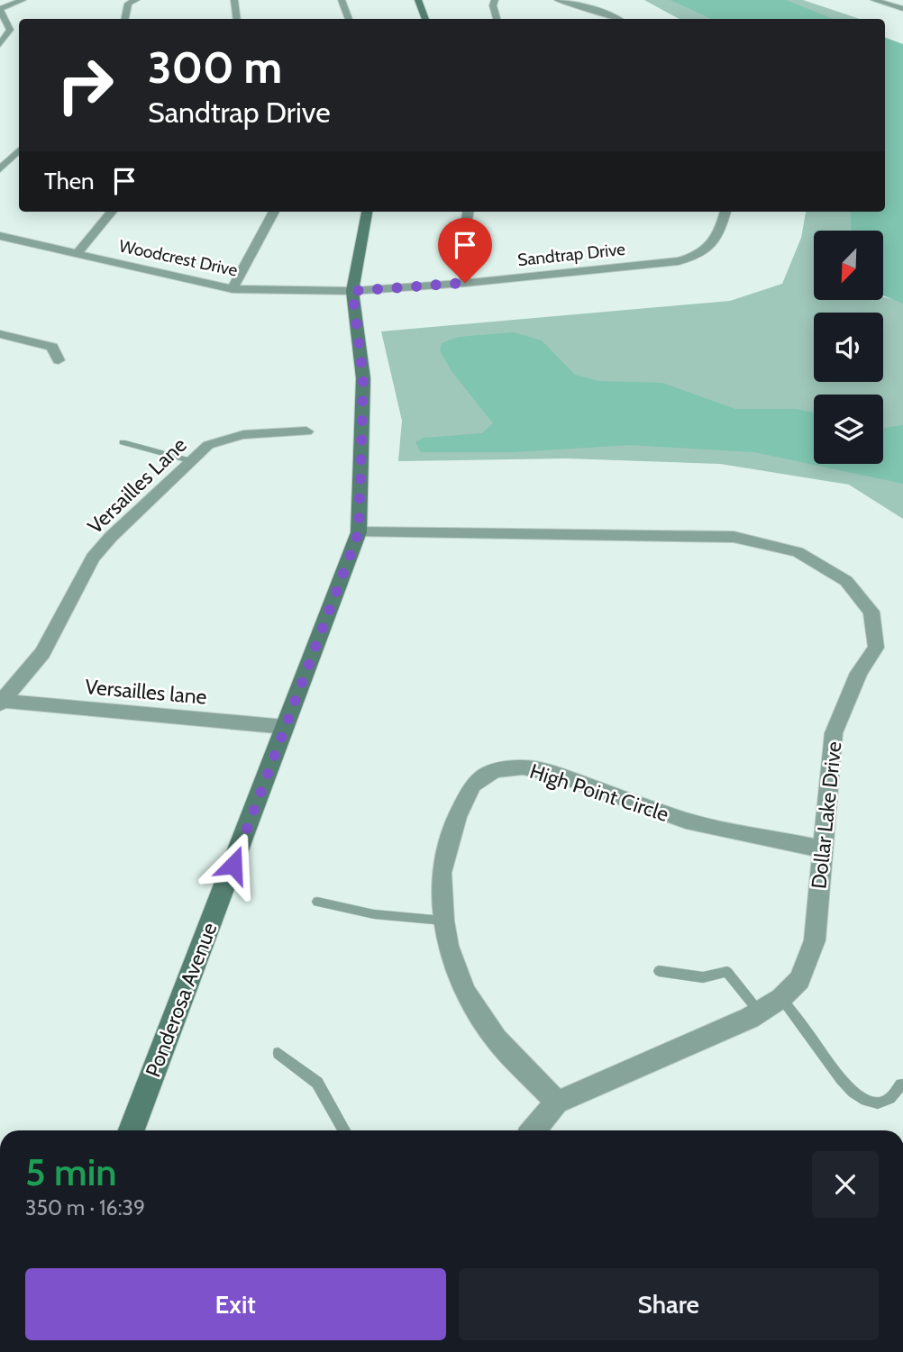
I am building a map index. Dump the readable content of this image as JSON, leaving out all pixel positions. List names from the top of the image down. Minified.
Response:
{"streets":{"street":["Sandtrap Drive","Woodcrest Drive","Versailles Lane","Versailles lane","High Point Circle","Dollar Lake Drive","Ponderosa Avenue"]},"crossings":[["Sandtrap Drive","Woodcrest Drive"],["Sandtrap Drive","Ponderosa Avenue"],["Woodcrest Drive","Ponderosa Avenue"],["Versailles Lane","Versailles lane"],["Versailles lane","Ponderosa Avenue"],["High Point Circle","Dollar Lake Drive"],["Dollar Lake Drive","Ponderosa Avenue"]],"north":"bottom left","page":{"turn":["300 m","Sandtrap Drive"],"then":"Then","heading":["5 min","350 m · 16:39"],"buttons":["Exit","Share"]}}
